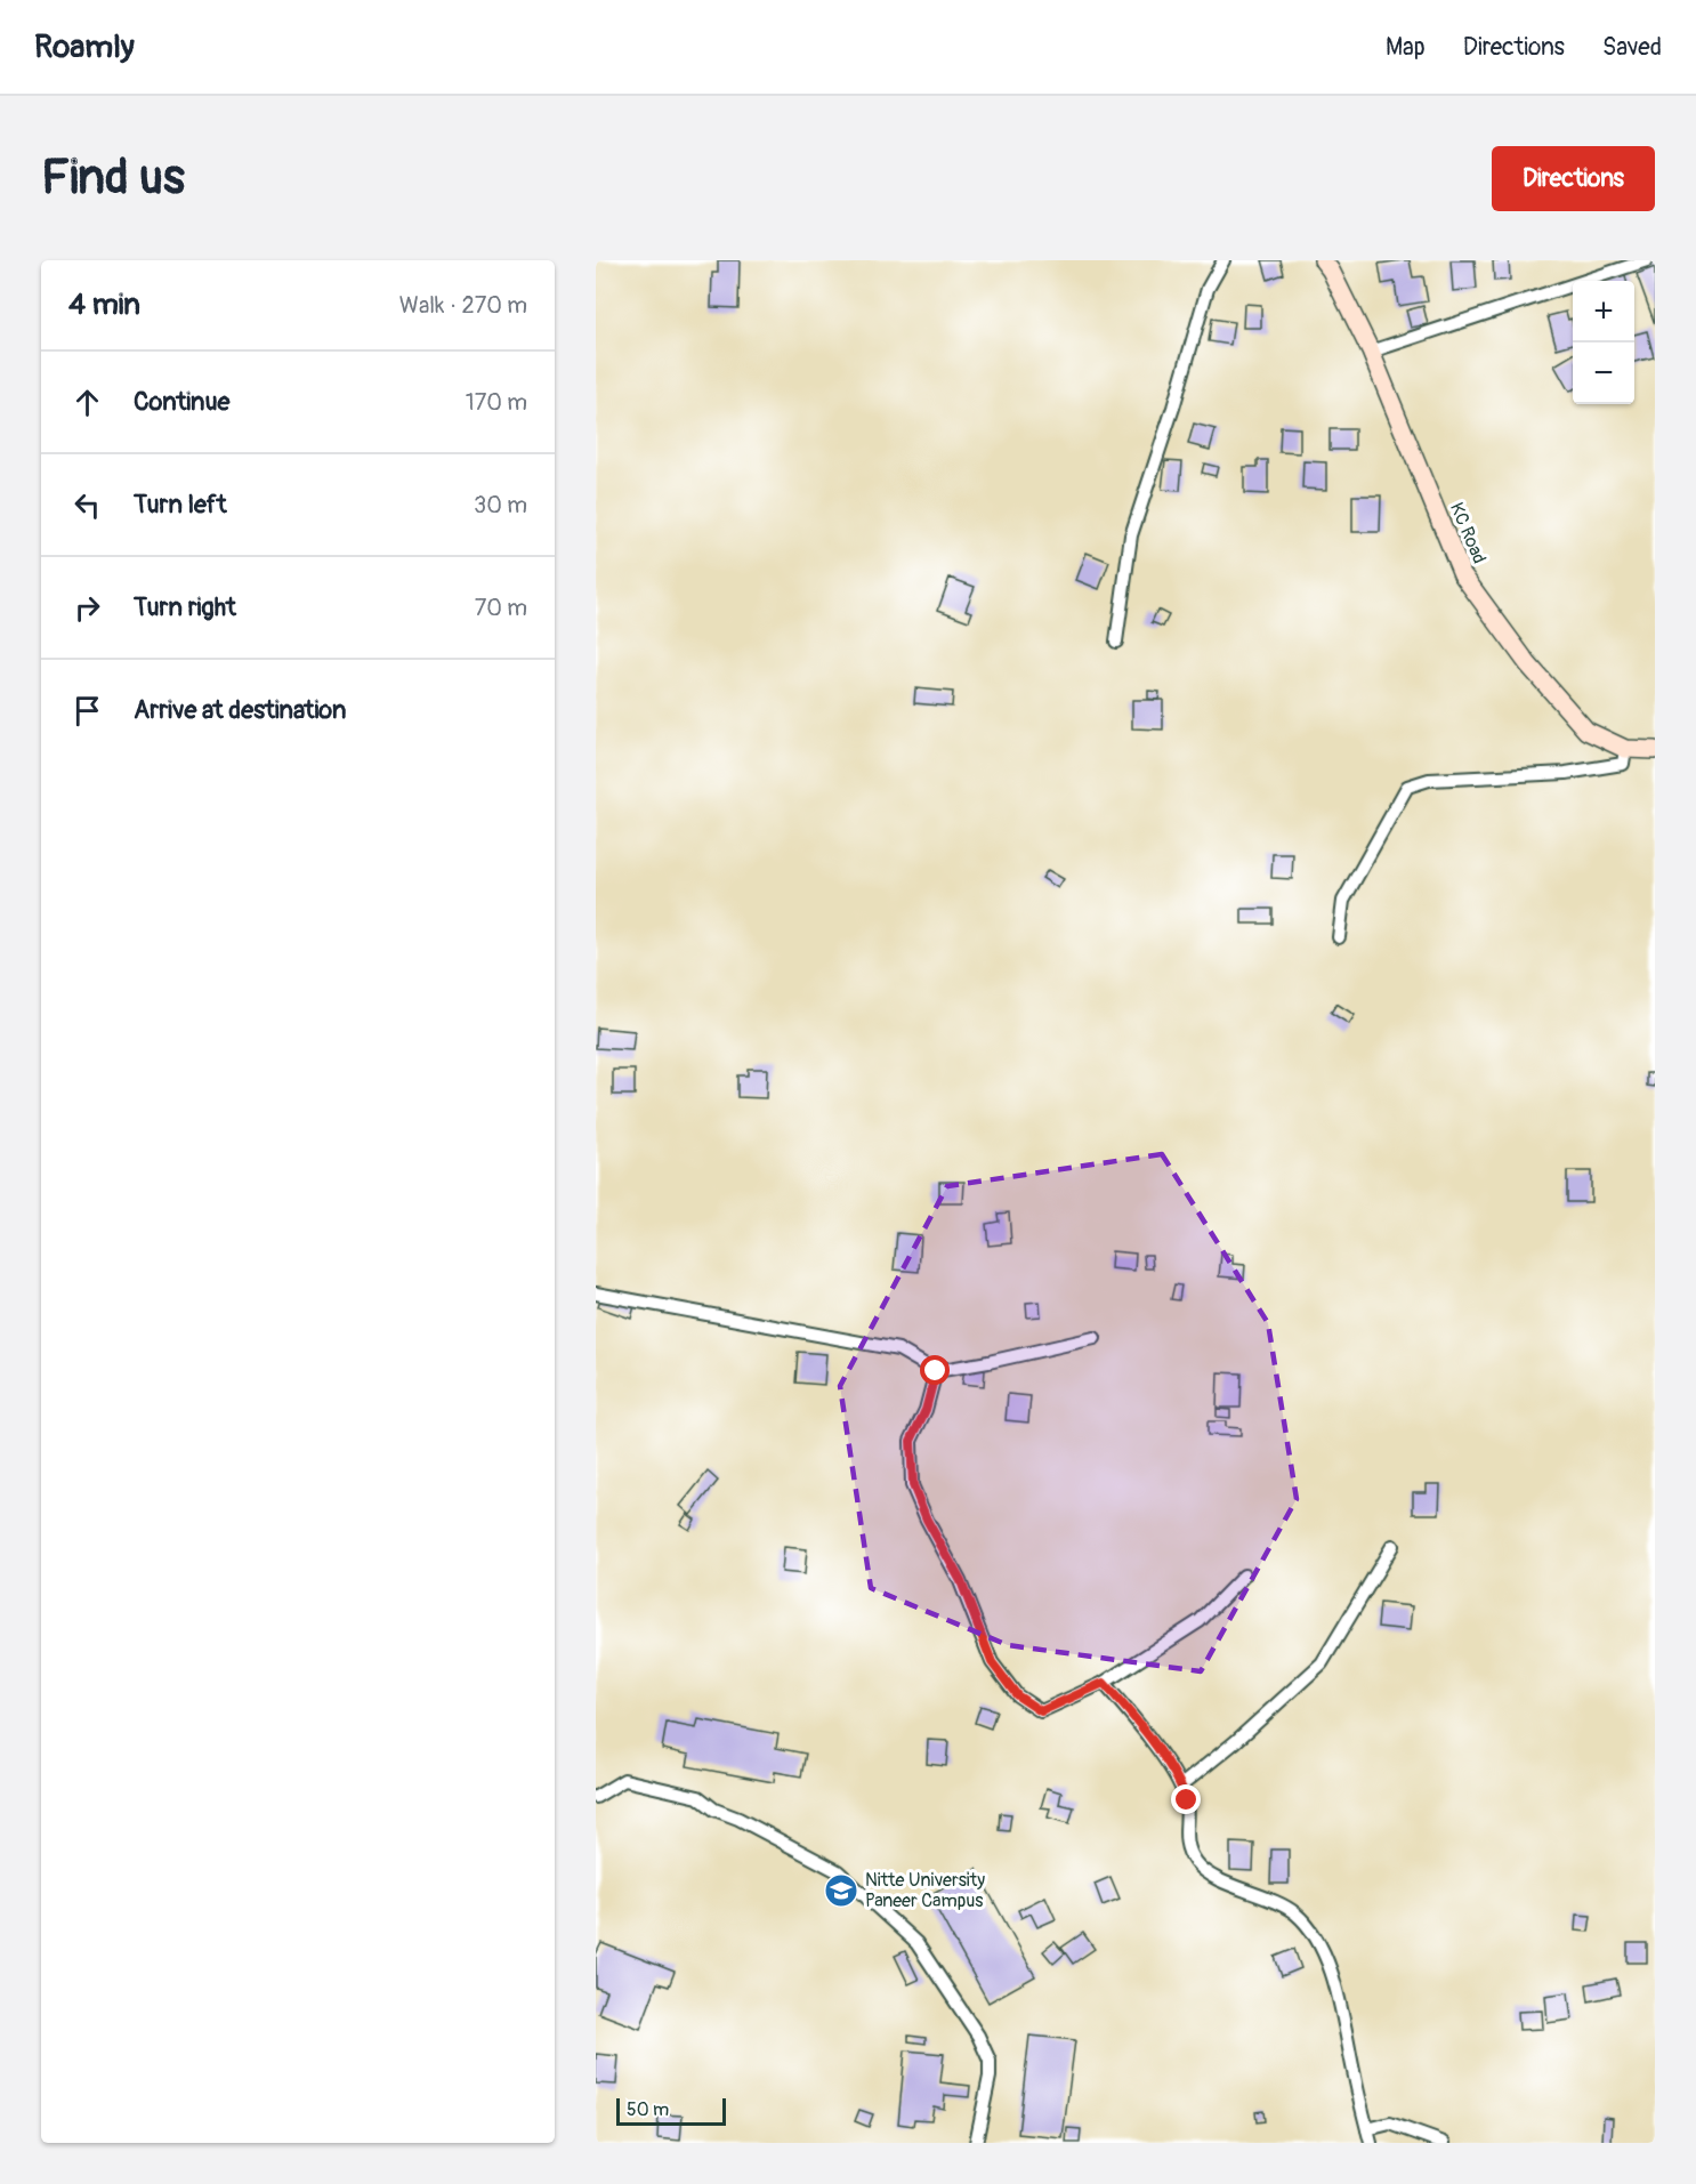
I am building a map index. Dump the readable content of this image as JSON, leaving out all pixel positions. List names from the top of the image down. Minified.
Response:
{"streets":{"main road":["KC Road"]},"places":{"school or university":["Nitte University Paneer Campus"]},"scale_bar":"50 m","page":{"header":"Roamly","nav":["Map","Directions","Saved"],"buttons":"Directions","title":"Find us","heading":["4 min","Walk · 270 m"],"map_buttons":["+","−"],"list":[["Continue","170 m"],["Turn left","30 m"],["Turn right","70 m"],"Arrive at destination"],"scale":"50 m"}}
